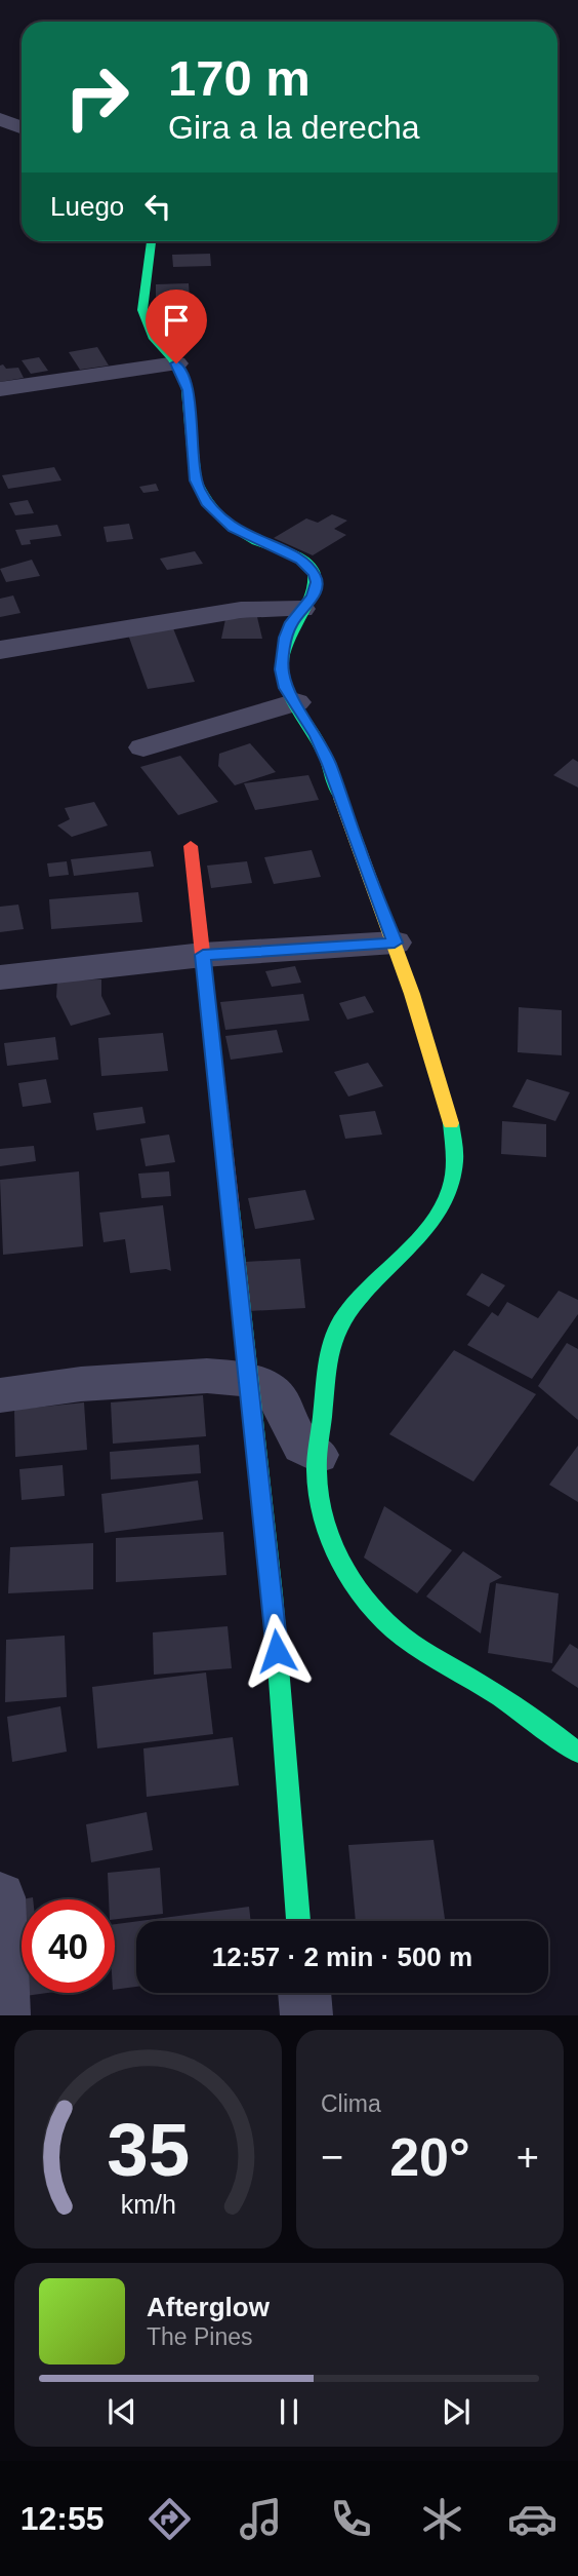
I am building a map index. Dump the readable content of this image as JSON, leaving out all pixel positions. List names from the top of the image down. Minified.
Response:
{"page":{"turn":["170 m","Gira a la derecha"],"then":"Luego","limit":"40","trip":"12:57 · 2 min · 500 m","tile":"Clima","heat":["−","20°","+"],"song":["Afterglow","The Pines"],"tabs":"12:55","gauge":["35","km/h"]}}
